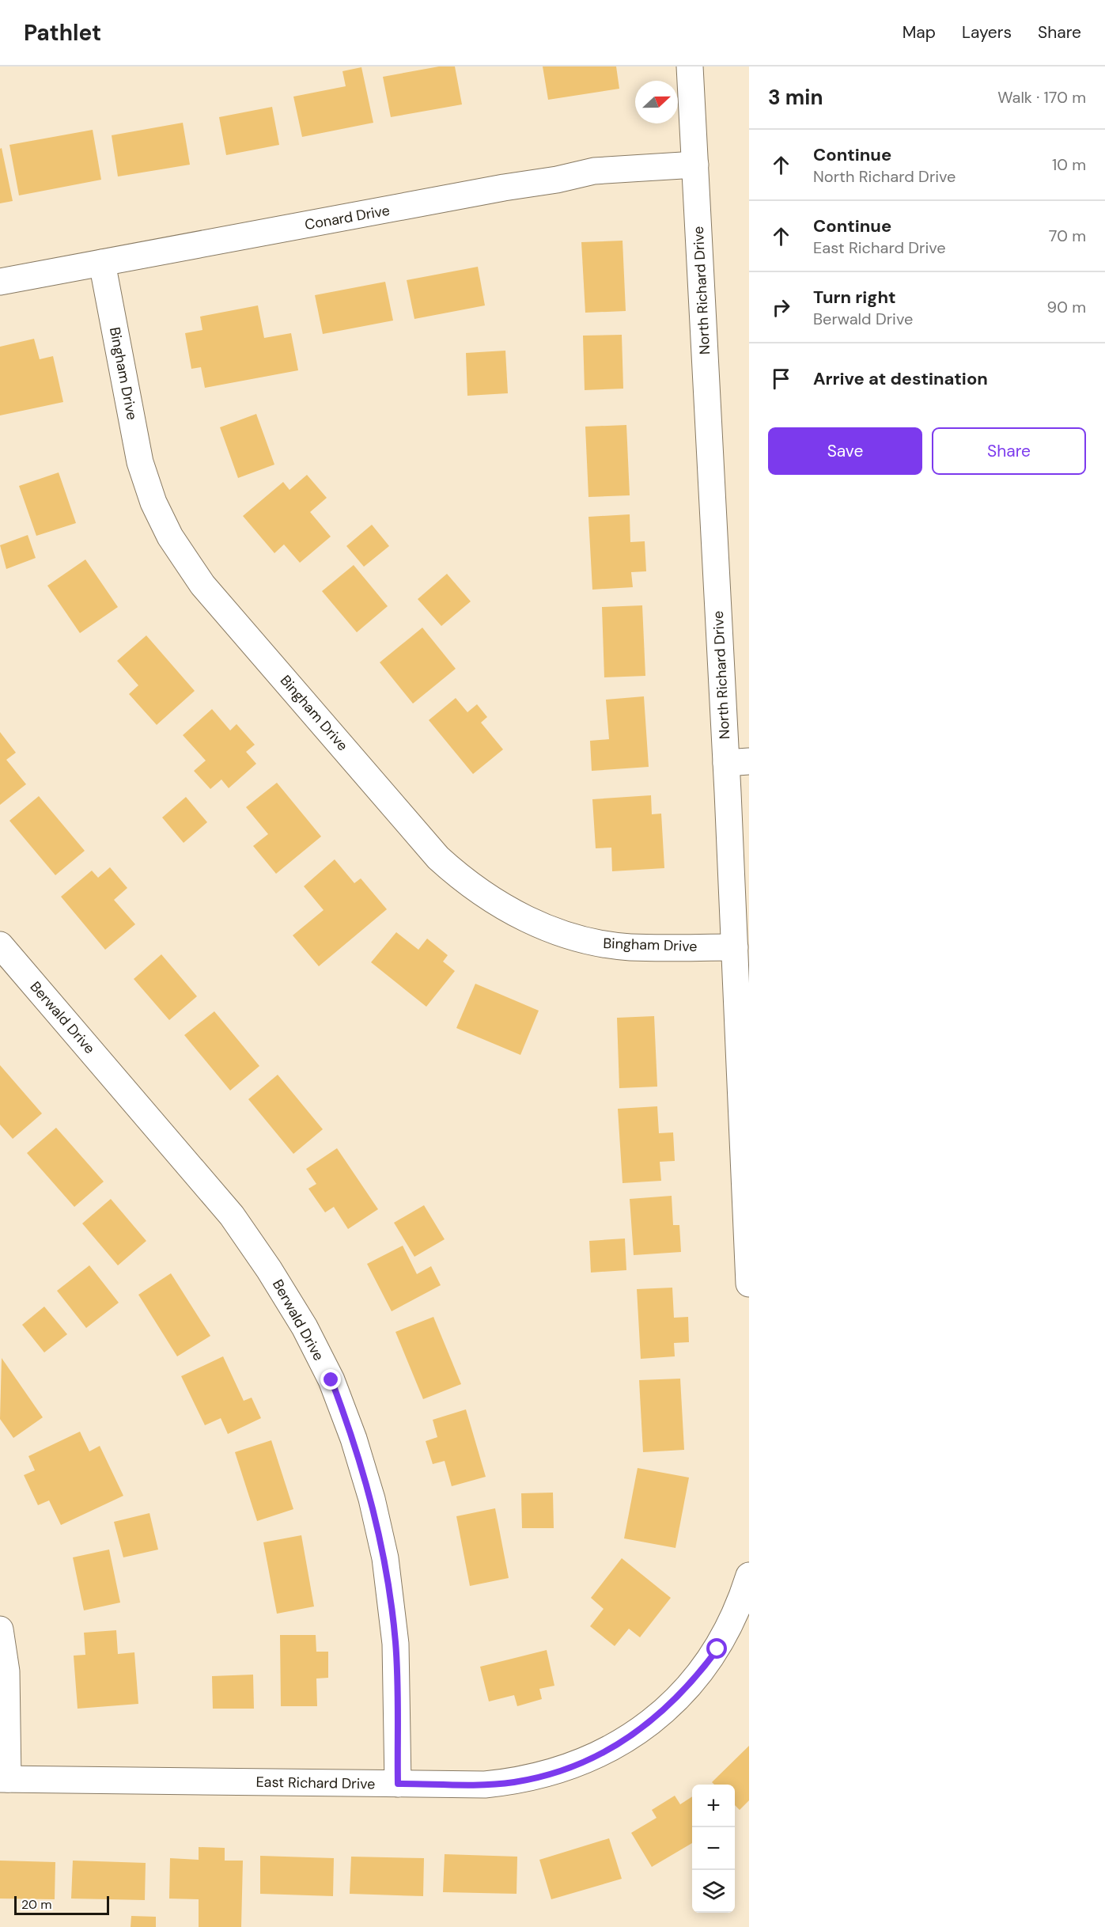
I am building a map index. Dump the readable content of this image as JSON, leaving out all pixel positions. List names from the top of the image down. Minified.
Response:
{"streets":{"street":["Conard Drive","North Richard Drive","Bingham Drive","Berwald Drive","East Richard Drive"]},"crossings":[["Conard Drive","North Richard Drive"],["Conard Drive","Bingham Drive"],["North Richard Drive","Bingham Drive"],["Berwald Drive","East Richard Drive"]],"scale_bar":"20 m","north":"right","page":{"header":"Pathlet","nav":["Map","Layers","Share"],"heading":["3 min","Walk · 170 m"],"list":[["Continue","North Richard Drive","10 m"],["Continue","East Richard Drive","70 m"],["Turn right","Berwald Drive","90 m"],"Arrive at destination"],"buttons":["Save","Share"],"map_buttons":["+","−"],"scale":"20 m"}}
